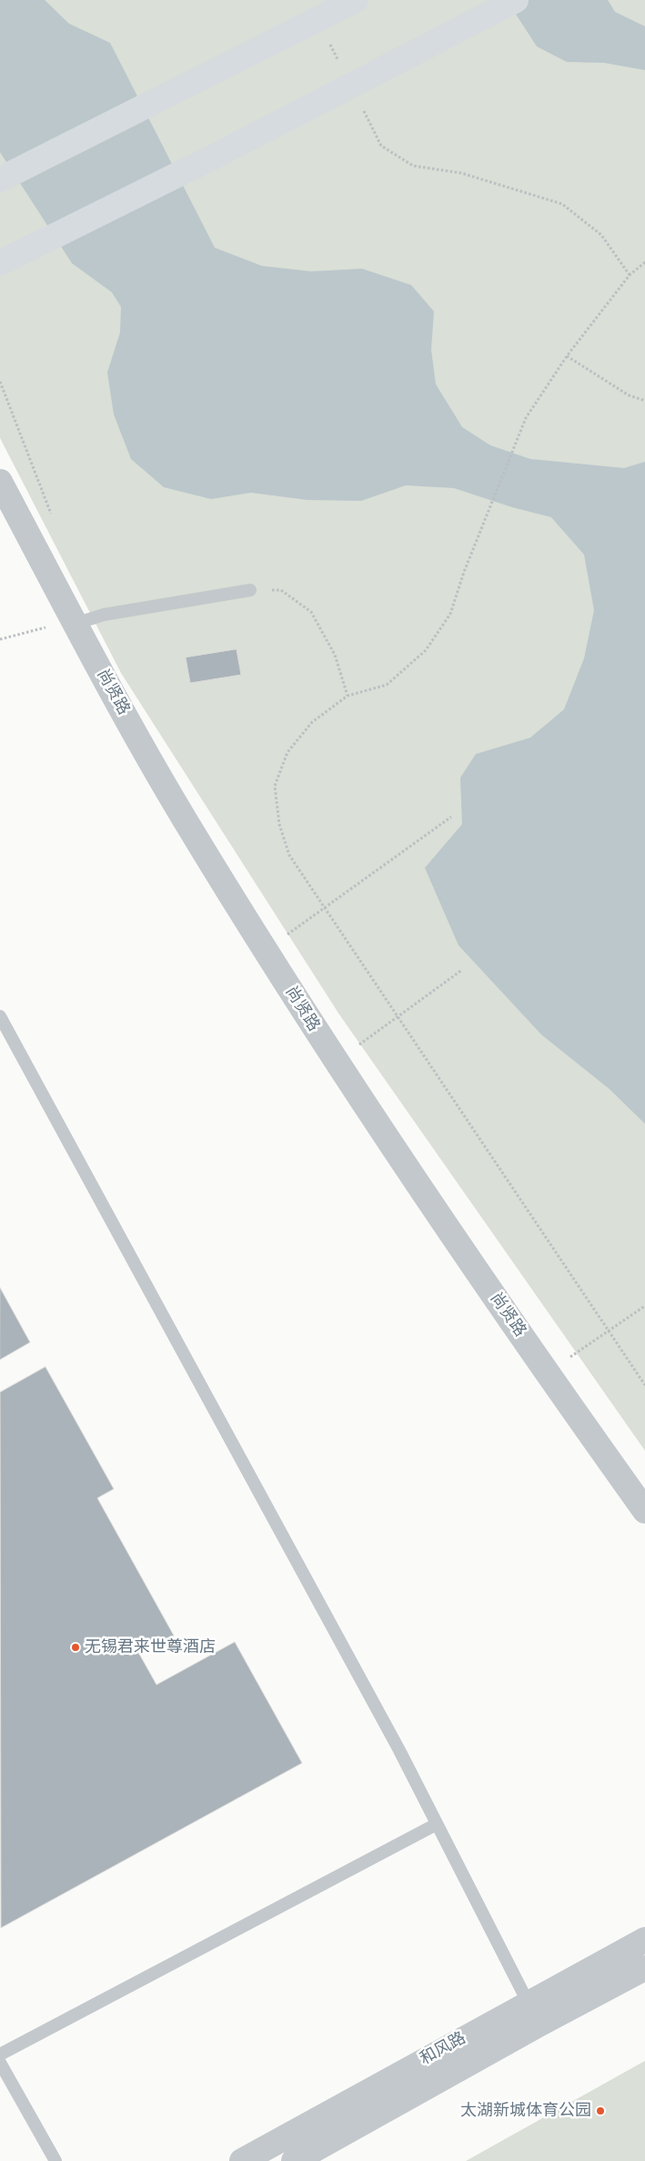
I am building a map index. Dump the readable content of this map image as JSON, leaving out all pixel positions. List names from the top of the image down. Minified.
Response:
{"streets":{"street":["尚贤路","和风路"]},"places":["无锡君来世尊酒店","太湖新城体育公园"]}
